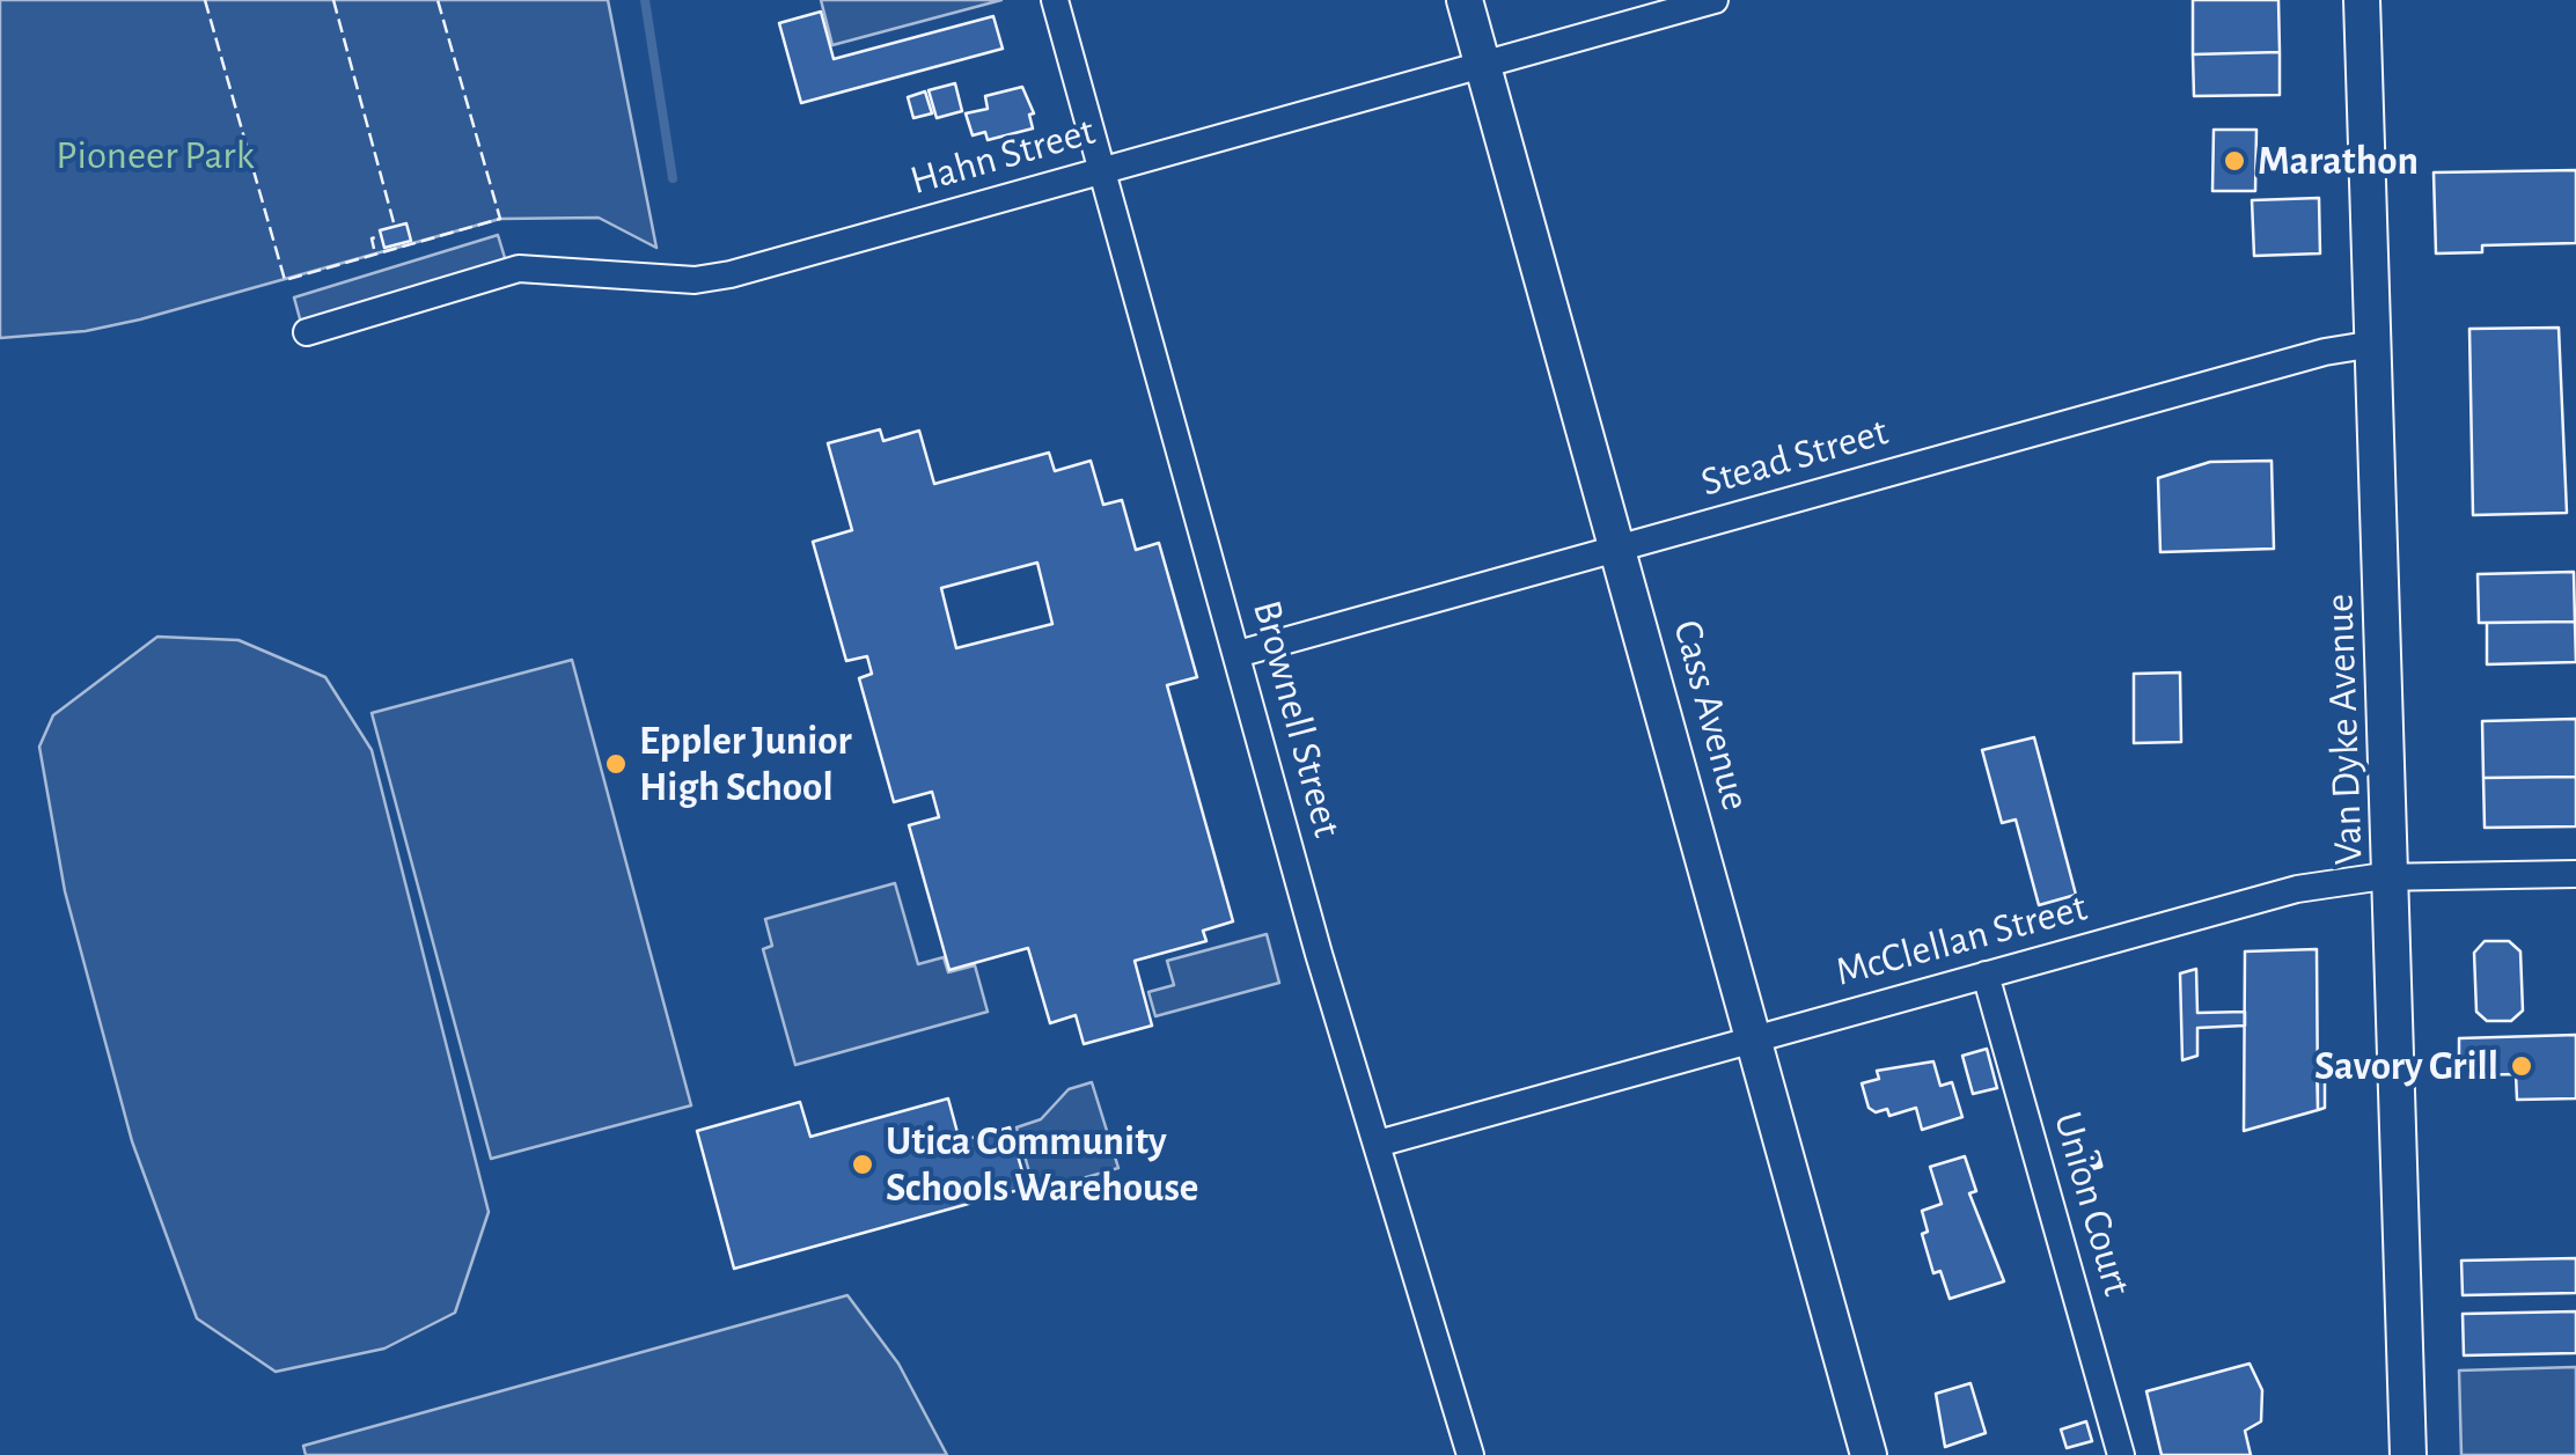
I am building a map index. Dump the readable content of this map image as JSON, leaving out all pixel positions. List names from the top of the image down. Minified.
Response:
{"streets":{"street":["Hahn Street","Stead Street","Cass Avenue","Brownell Street","Van Dyke Avenue","McClellan Street","Union Court"]},"crossings":[["Hahn Street","Cass Avenue"],["Hahn Street","Brownell Street"],["Stead Street","Cass Avenue"],["Stead Street","Brownell Street"],["Stead Street","Van Dyke Avenue"],["Cass Avenue","McClellan Street"],["Brownell Street","McClellan Street"],["Van Dyke Avenue","McClellan Street"],["McClellan Street","Union Court"]],"parks":["Pioneer Park"],"places":["Marathon","Eppler Junior High School","Savory Grill","Utica Community Schools Warehouse"]}
